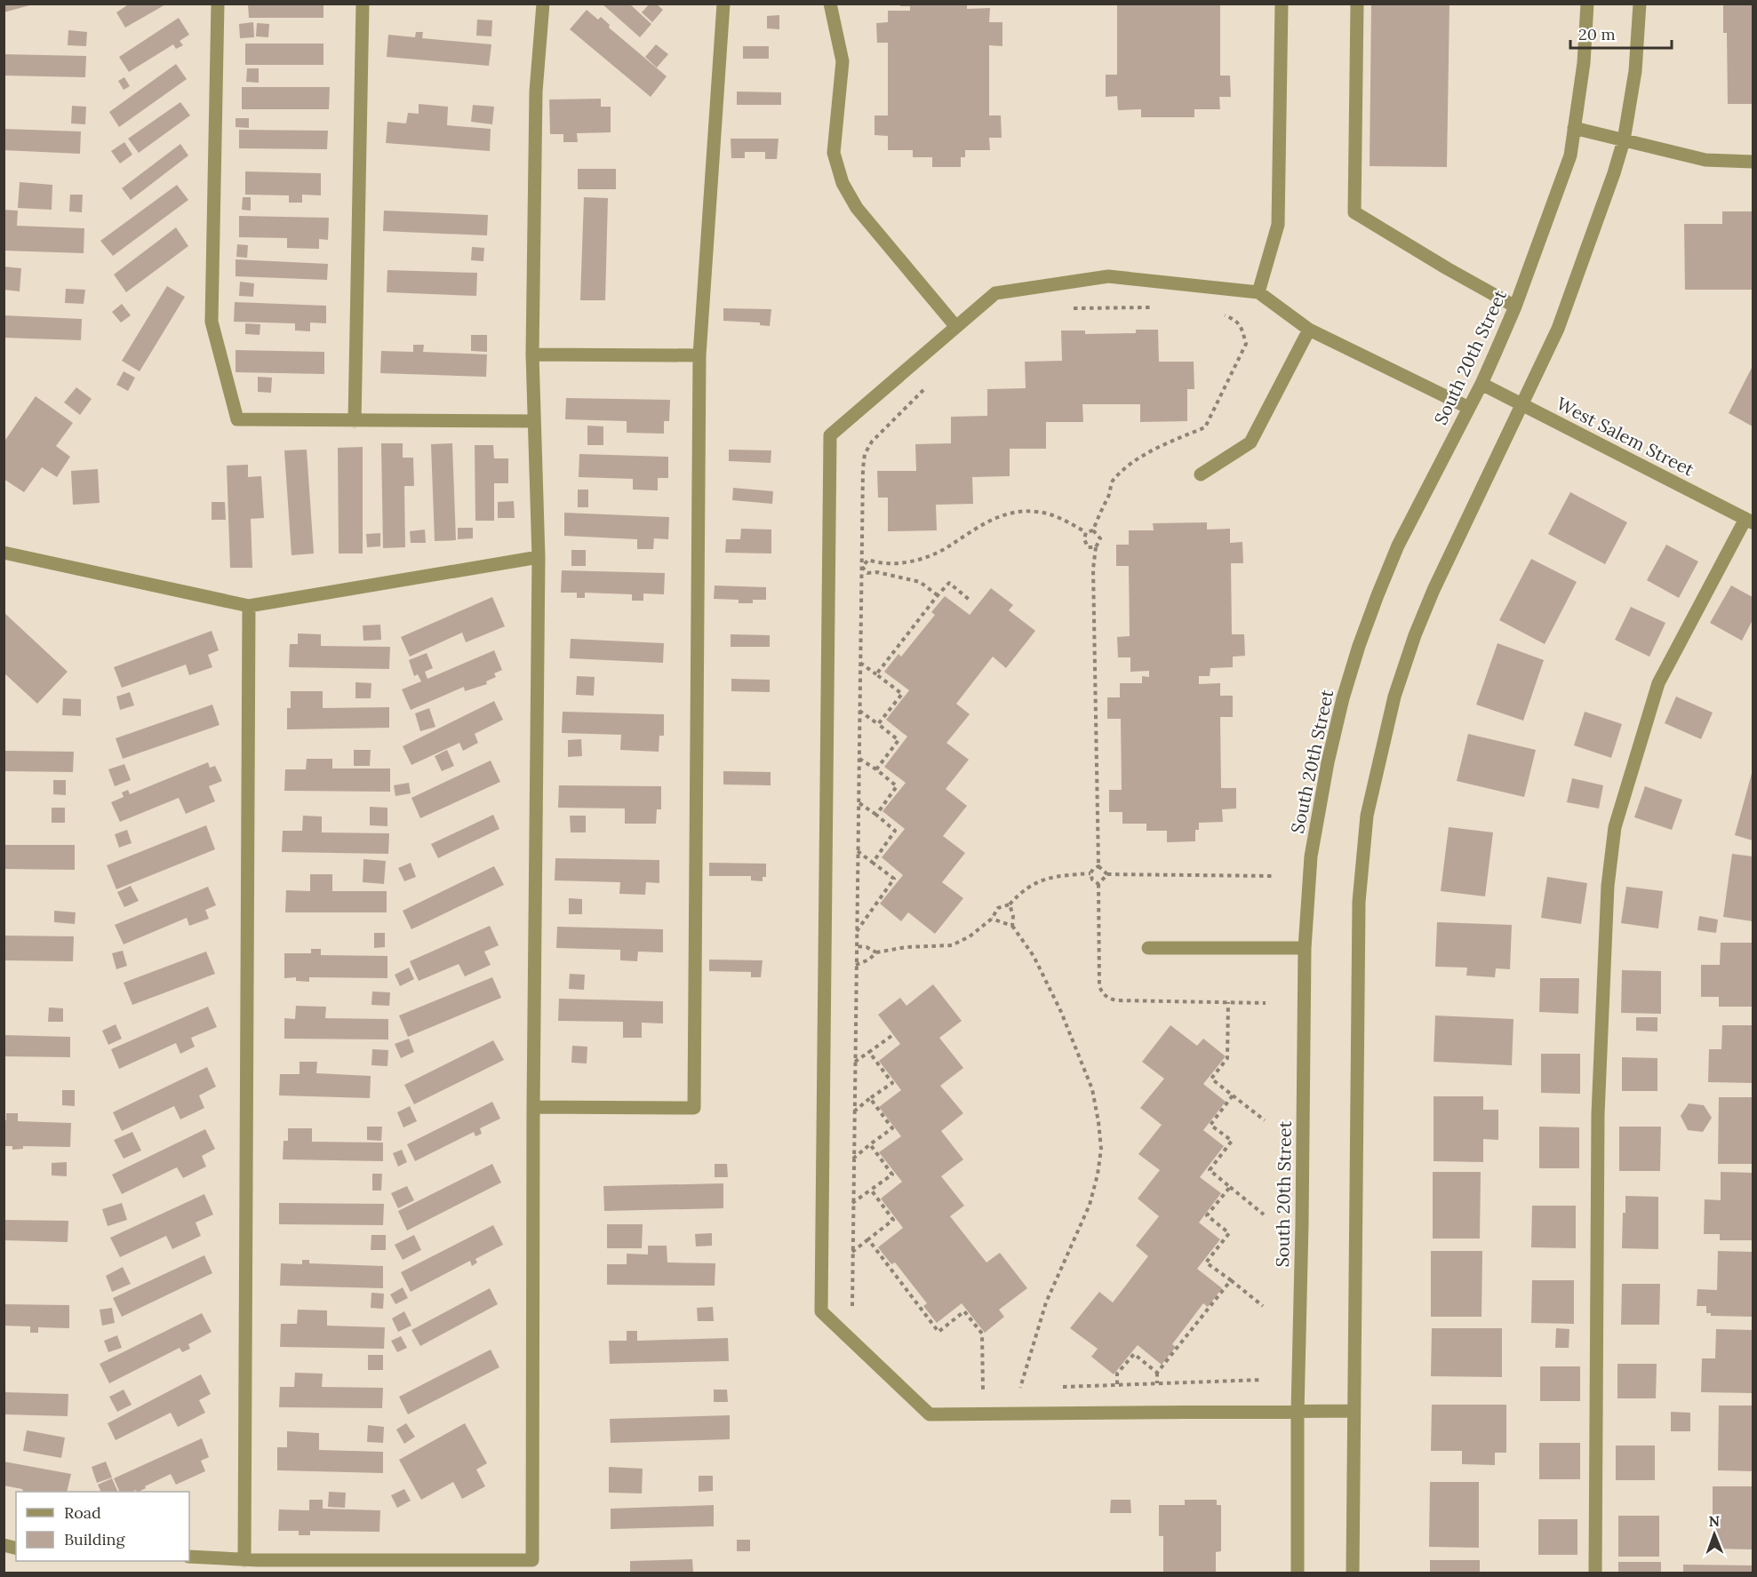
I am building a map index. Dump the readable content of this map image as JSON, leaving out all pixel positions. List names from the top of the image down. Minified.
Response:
{"streets":{"street":["South 20th Street","West Salem Street"]},"crossings":[["South 20th Street","West Salem Street"]],"legend":["Road","Building"],"scale_bar":"20 m","north":"top"}
